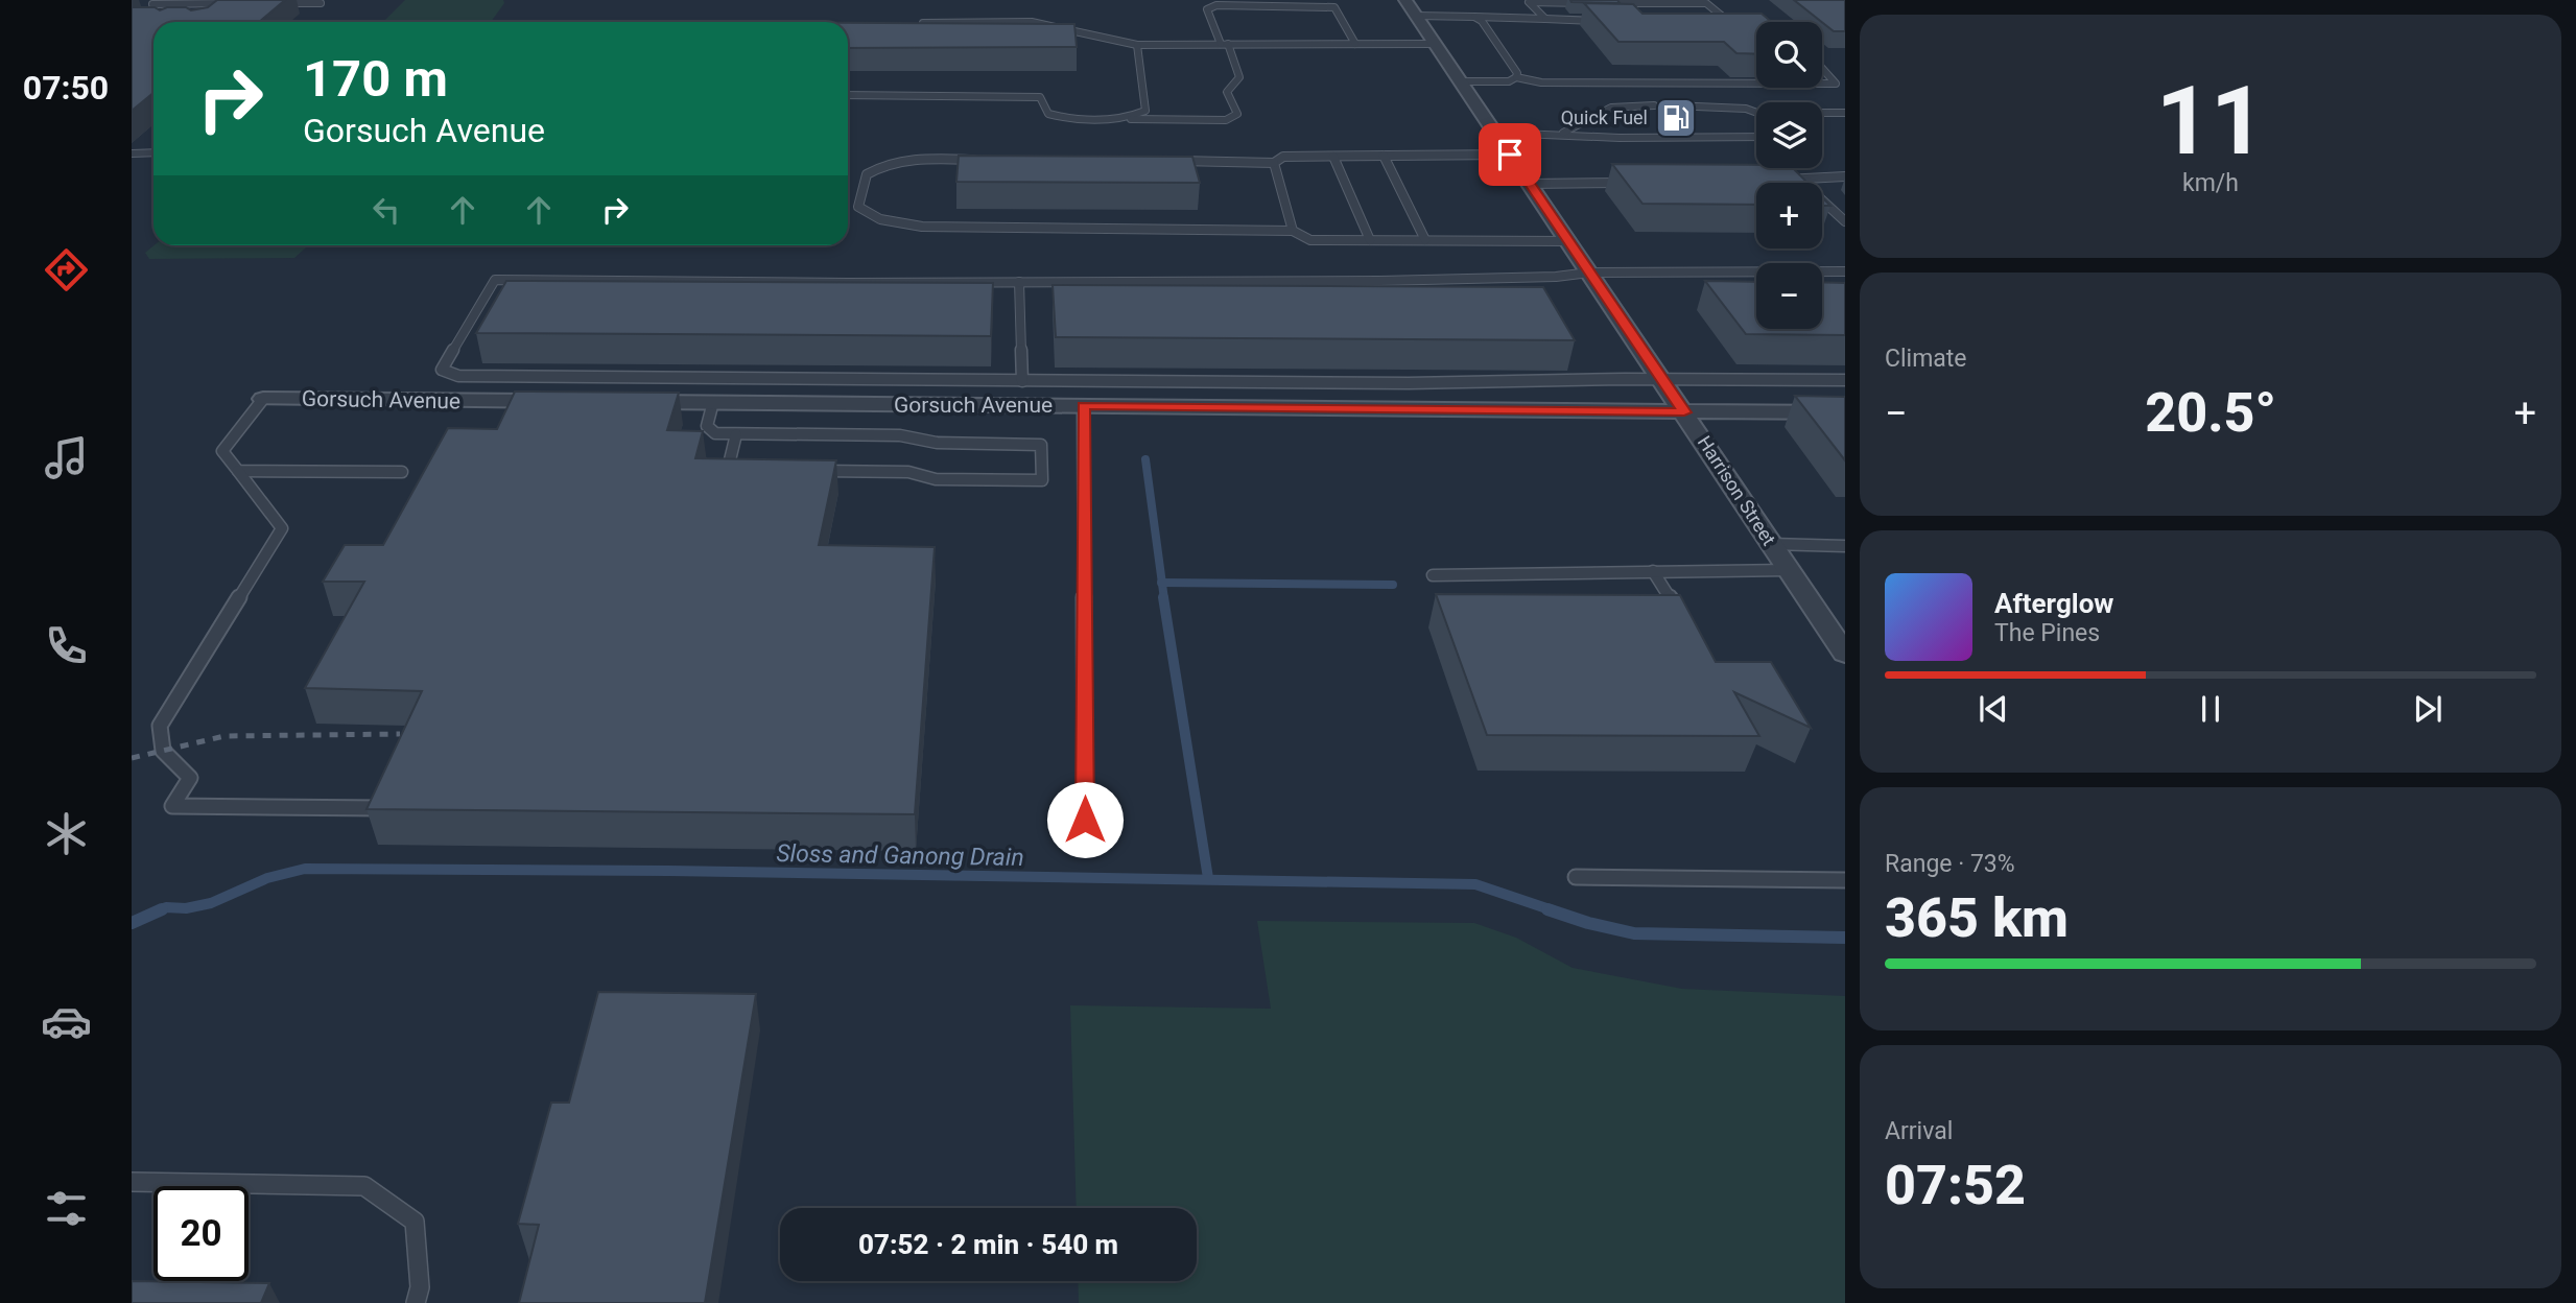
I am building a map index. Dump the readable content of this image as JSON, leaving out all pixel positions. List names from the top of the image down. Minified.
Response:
{"streets":{"street":["Gorsuch Avenue","Harrison Street"]},"crossings":[["Gorsuch Avenue","Harrison Street"]],"water":["Sloss and Ganong Drain"],"places":{"fuel station":["Quick Fuel"]},"page":{"tabs":"07:50","tile":[["11","km/h"],"Climate",["Range · 73%","365 km"],["Arrival","07:52"]],"map_buttons":["+","−"],"turn":["170 m","Gorsuch Avenue"],"heat":["−","20.5°","+"],"song":["Afterglow","The Pines"],"limit":"20","trip":"07:52 · 2 min · 540 m"}}
